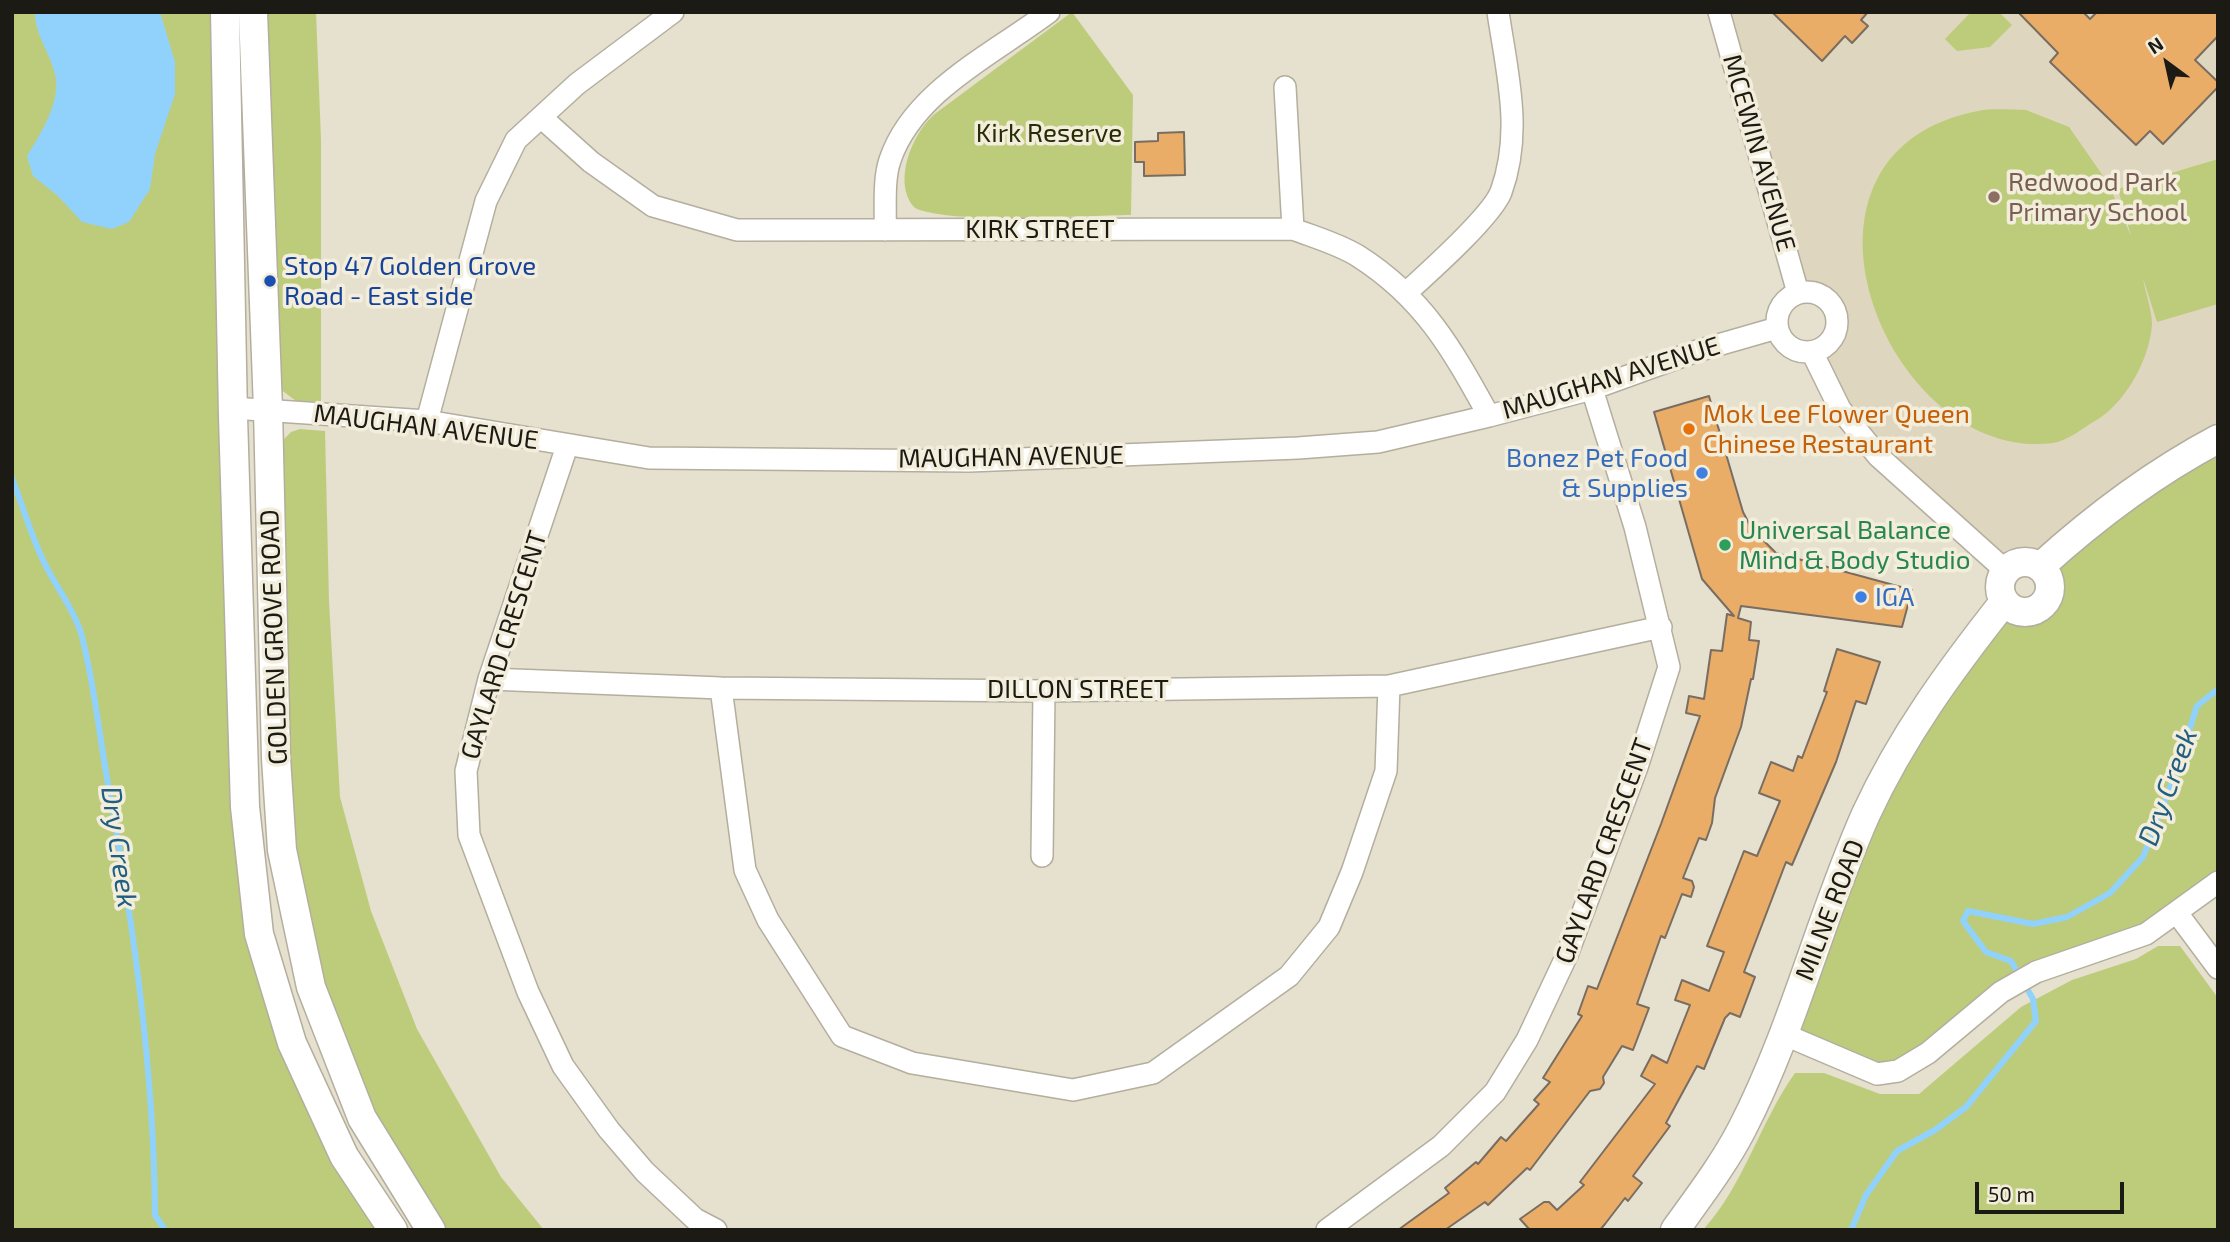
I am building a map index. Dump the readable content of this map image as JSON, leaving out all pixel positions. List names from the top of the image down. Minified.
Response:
{"streets":{"main road":["GOLDEN GROVE ROAD","MILNE ROAD"],"street":["MCEWIN AVENUE","KIRK STREET","MAUGHAN AVENUE","GAYLARD CRESCENT","DILLON STREET"]},"crossings":[["MCEWIN AVENUE","MAUGHAN AVENUE"],["KIRK STREET","MAUGHAN AVENUE"],["MAUGHAN AVENUE","GOLDEN GROVE ROAD"],["MAUGHAN AVENUE","GAYLARD CRESCENT"],["GAYLARD CRESCENT","DILLON STREET"]],"water":["Dry Creek"],"parks":["Kirk Reserve"],"places":["Redwood Park Primary School","Stop 47 Golden Grove Road - East side","Mok Lee Flower Queen Chinese Restaurant","Bonez Pet Food & Supplies","Universal Balance Mind & Body Studio","IGA"],"scale_bar":"50 m","north":"top left"}
